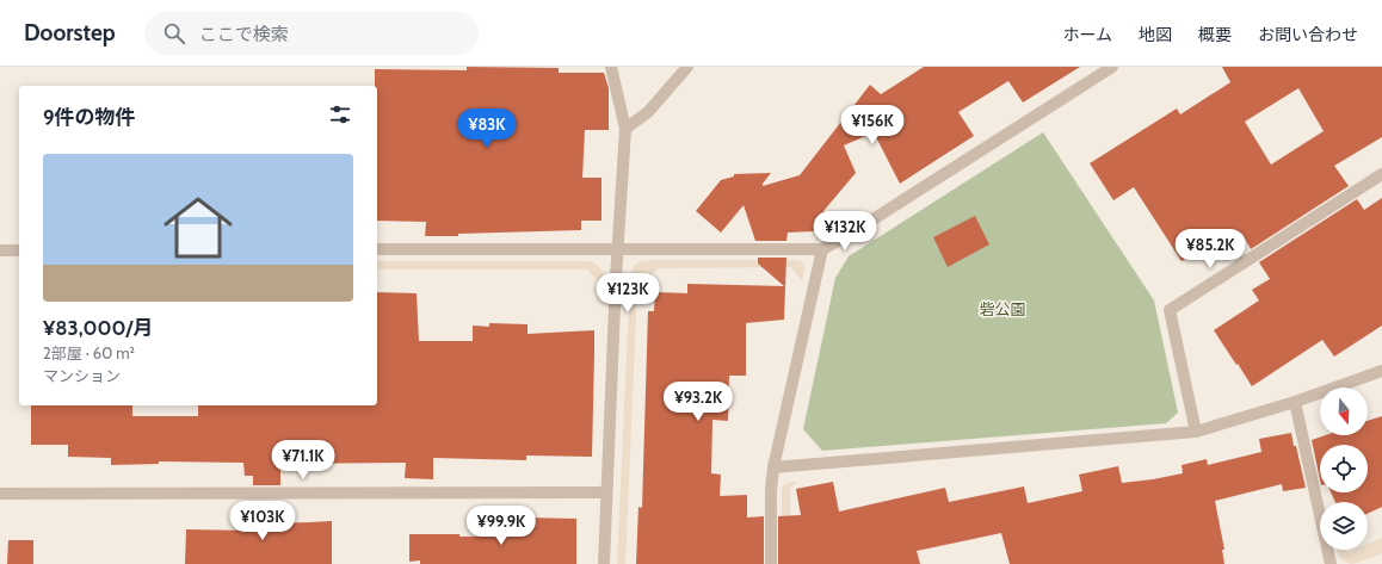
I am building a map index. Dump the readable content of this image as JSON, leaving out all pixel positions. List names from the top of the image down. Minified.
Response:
{"parks":["砦公園"],"north":"bottom","page":{"header":"Doorstep","search":"ここで検索","nav":["ホーム","地図","概要","お問い合わせ"],"heading":"9件の物件","price":["¥156K","¥83K","¥132K","¥85.2K","¥123K","¥93.2K","¥71.1K","¥103K","¥99.9K"],"list":[{"name":"¥83,000/月","note":"2部屋 · 60 m² · マンション"}]}}
